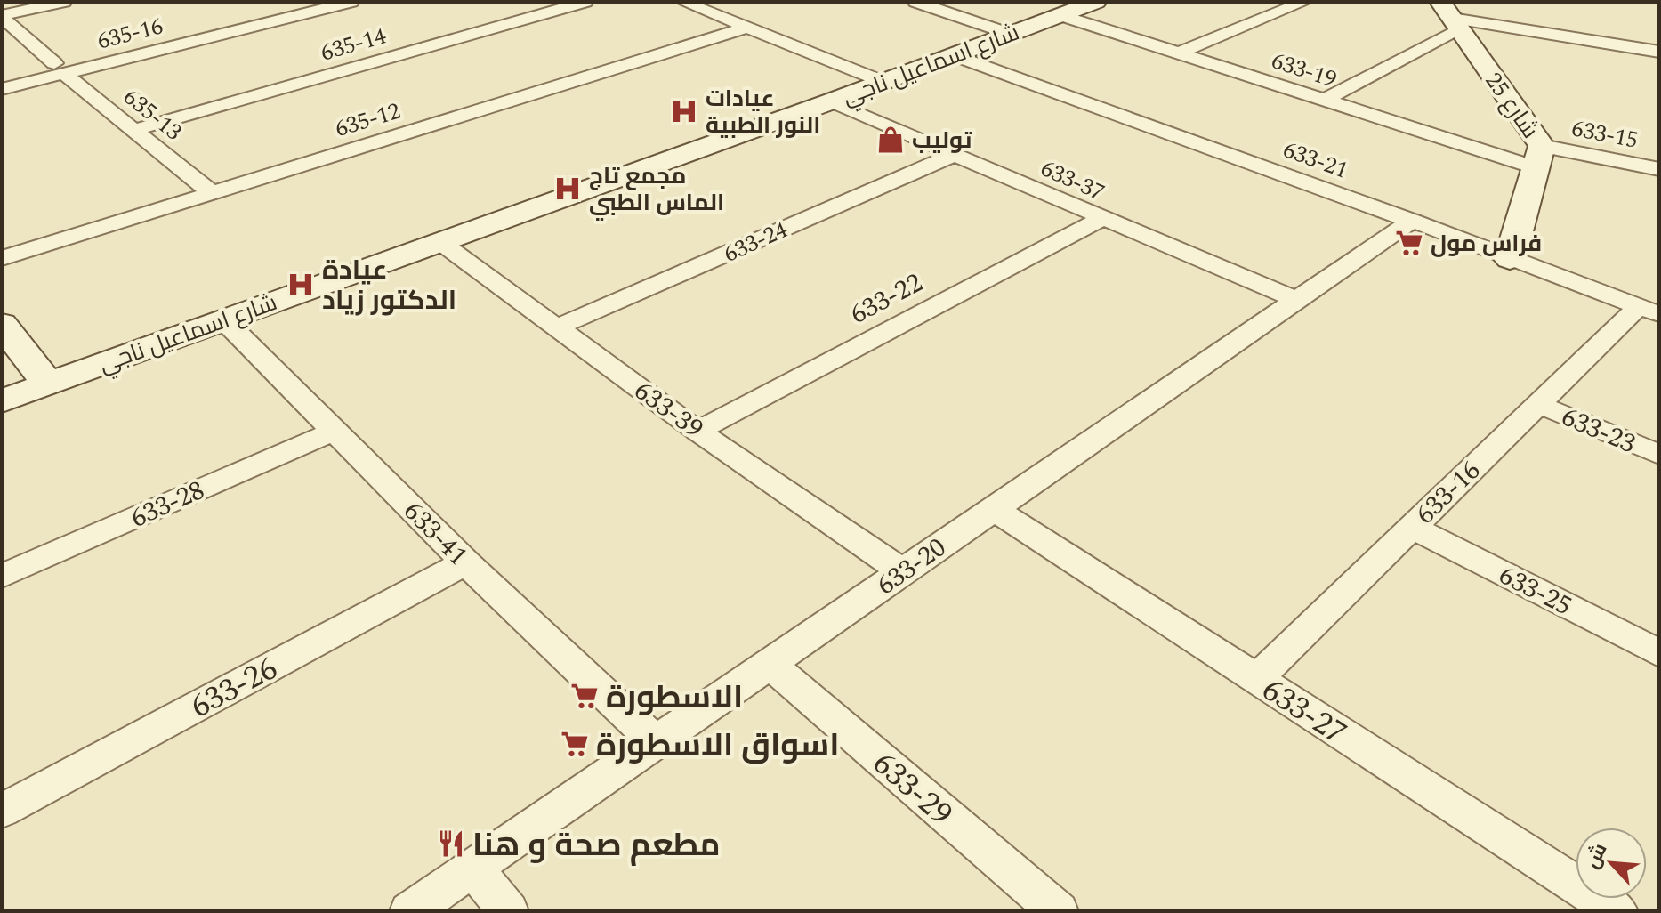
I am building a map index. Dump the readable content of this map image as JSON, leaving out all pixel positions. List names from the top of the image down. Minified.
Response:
{"streets":{"street":["635-16","635-14","شارع اسماعيل ناجي","633-19","شارع 25","635-13","635-12","633-15","633-21","633-37","633-24","633-22","633-39","633-23","633-16","633-28","633-41","633-20","633-25","633-26","633-27","633-29"]},"crossings":[["635-16","635-13"],["635-14","635-13"],["شارع اسماعيل ناجي","633-19"],["شارع اسماعيل ناجي","633-21"],["شارع اسماعيل ناجي","633-37"],["شارع اسماعيل ناجي","633-39"],["شارع اسماعيل ناجي","633-41"],["633-19","شارع 25"],["633-19","633-15"],["شارع 25","633-15"],["شارع 25","633-21"],["635-13","635-12"],["633-21","633-16"],["633-21","633-20"],["633-37","633-24"],["633-37","633-22"],["633-37","633-20"],["633-24","633-39"],["633-22","633-39"],["633-39","633-20"],["633-23","633-16"],["633-16","633-25"],["633-16","633-27"],["633-28","633-41"],["633-41","633-20"],["633-41","633-26"],["633-20","633-27"],["633-20","633-29"]],"places":{"hospital":["عيادات النور الطبية","مجمع تاج الماس الطبي","عيادة الدكتور زياد"],"shop":["توليب"],"supermarket":["فراس مول","الاسطورة","اسواق الاسطورة"],"restaurant":["مطعم صحة و هنا"]},"north":"top left"}
